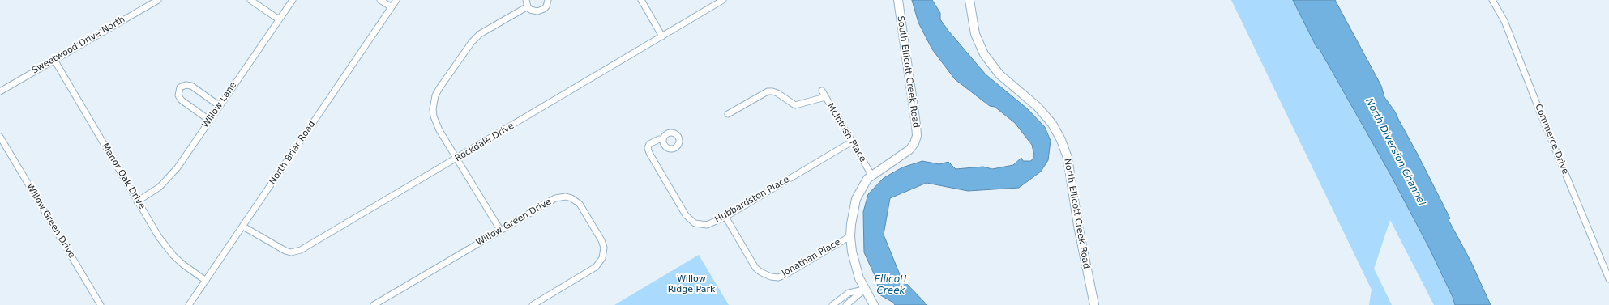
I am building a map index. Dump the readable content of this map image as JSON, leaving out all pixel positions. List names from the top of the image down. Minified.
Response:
{"streets":{"street":["Sweetwood Drive North","South Ellicott Creek Road","Willow Lane","McIntosh Place","Commerce Drive","Rockdale Drive","North Briar Road","Manor Oak Drive","Hubbardston Place","North Ellicott Creek Road","Willow Green Drive","Jonathan Place"]},"crossings":[["Sweetwood Drive North","Manor Oak Drive"],["South Ellicott Creek Road","McIntosh Place"],["South Ellicott Creek Road","Jonathan Place"],["Willow Lane","Manor Oak Drive"],["McIntosh Place","Hubbardston Place"],["Rockdale Drive","North Briar Road"],["North Briar Road","Manor Oak Drive"],["Hubbardston Place","Jonathan Place"]],"water":["North Diversion Channel","Ellicott Creek"],"parks":["Willow Ridge Park"]}
